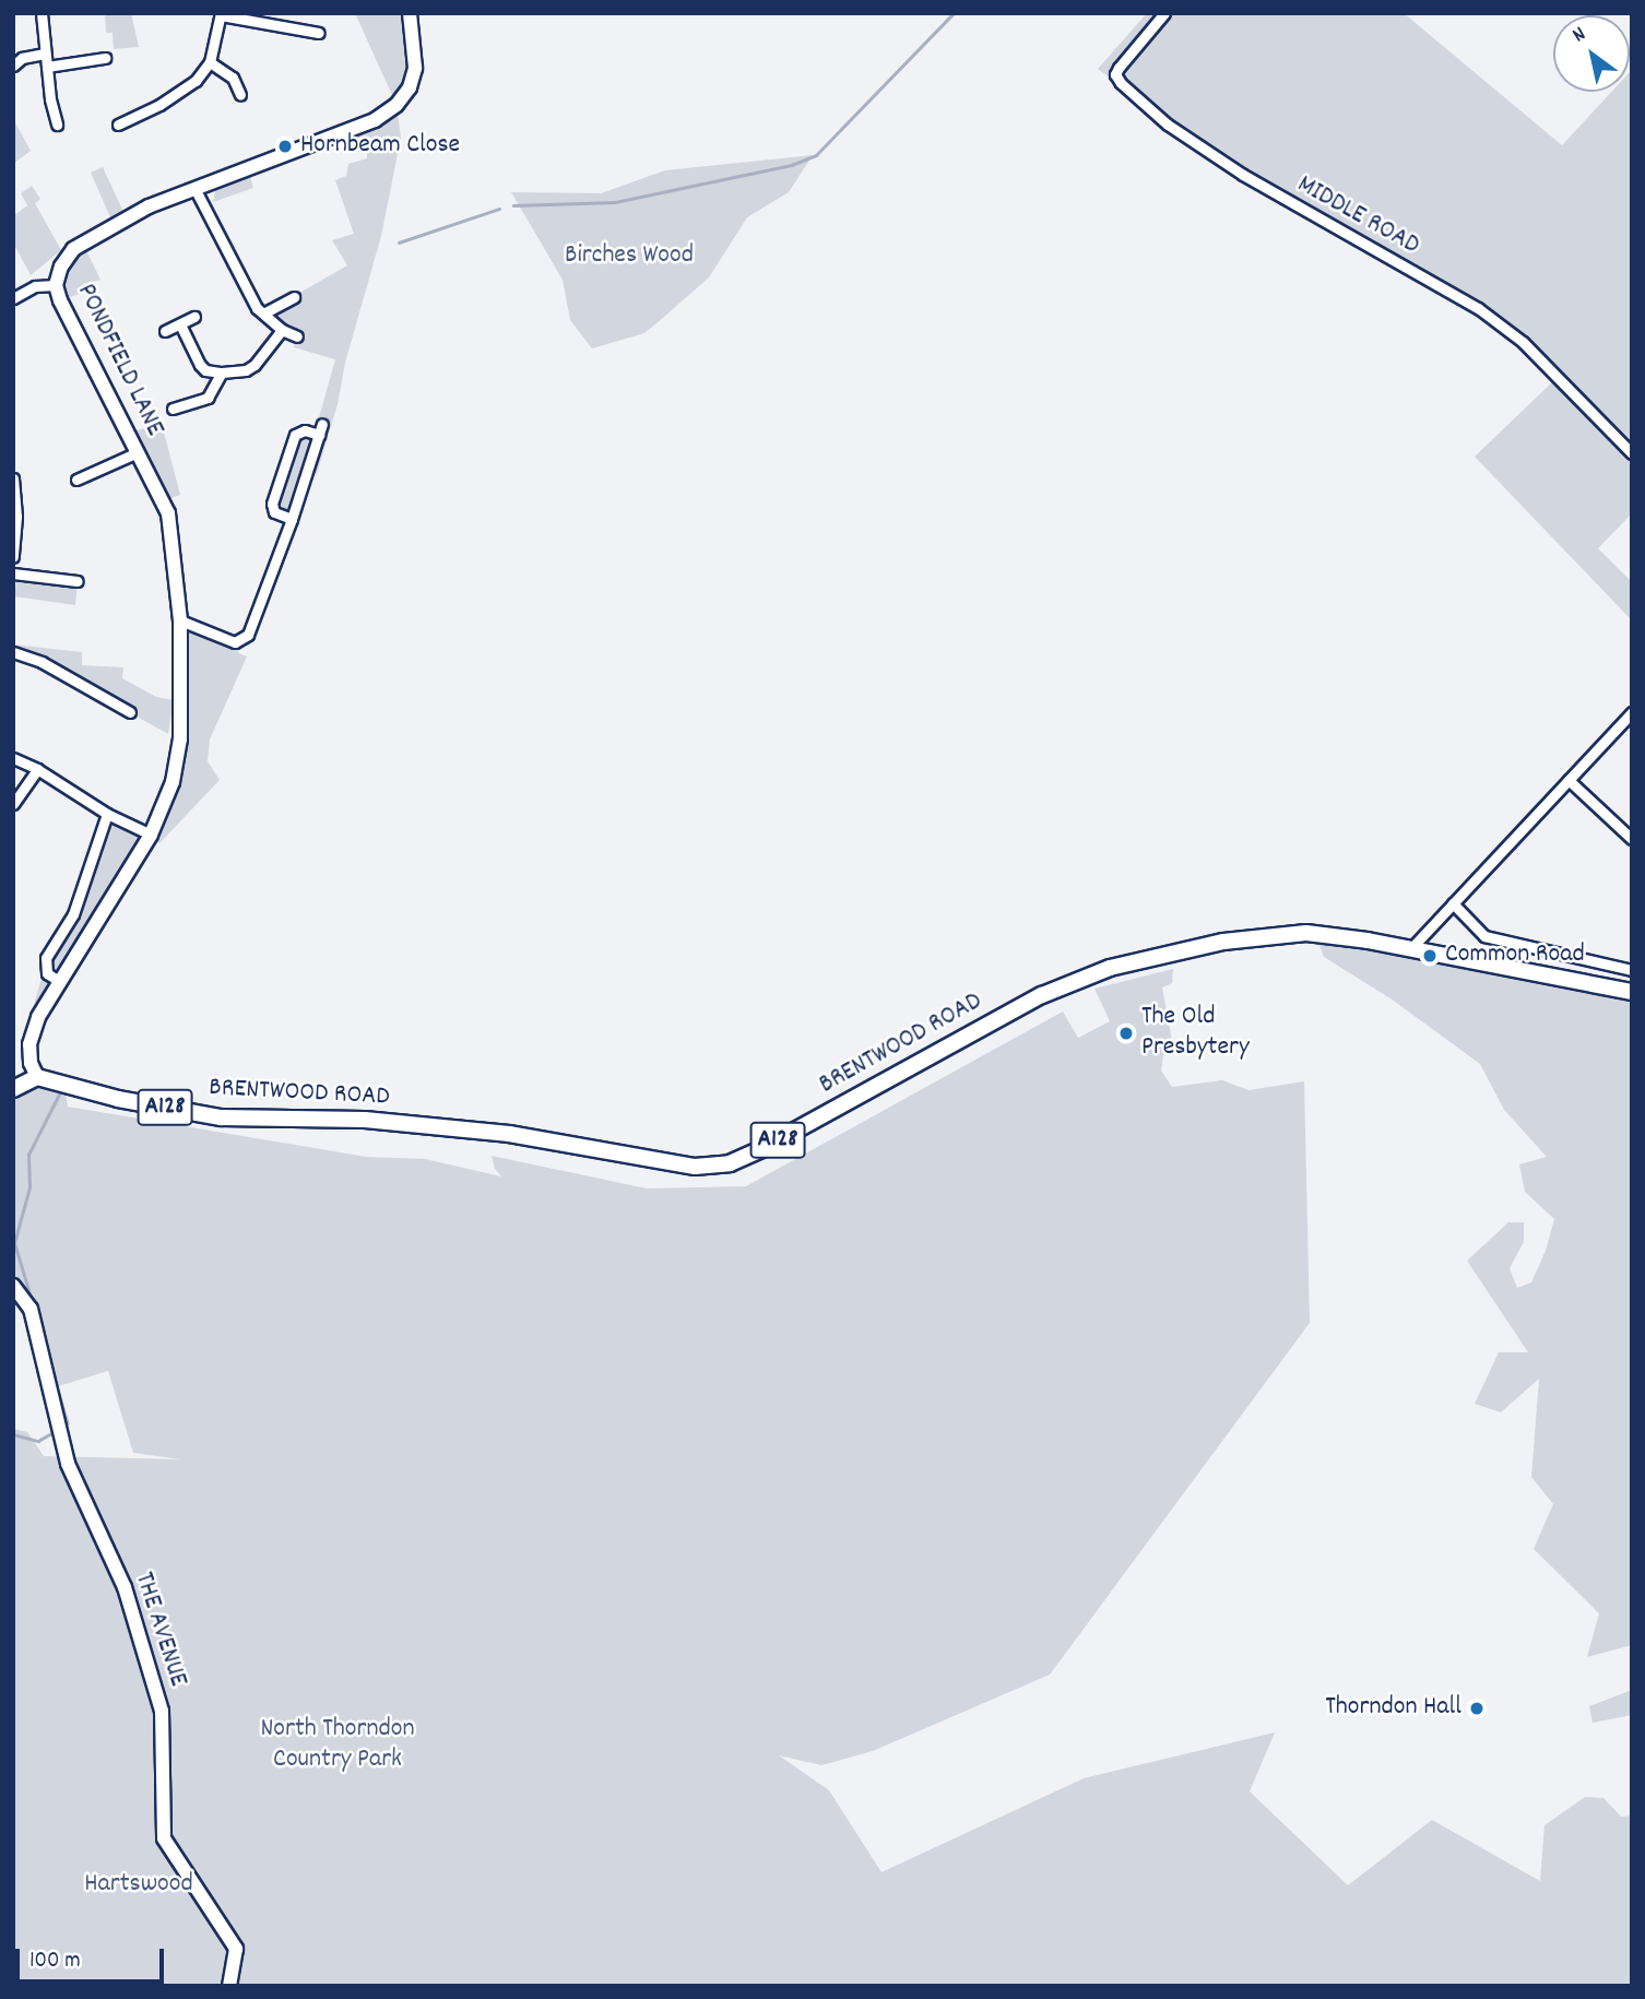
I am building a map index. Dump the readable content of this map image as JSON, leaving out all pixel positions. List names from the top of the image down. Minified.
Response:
{"streets":{"main road":["BRENTWOOD ROAD","A128"],"street":["MIDDLE ROAD","PONDFIELD LANE","THE AVENUE"]},"crossings":[["PONDFIELD LANE","BRENTWOOD ROAD"]],"parks":["Birches Wood","North Thorndon Country Park","Hartswood"],"places":["Hornbeam Close","Common Road","The Old Presbytery","Thorndon Hall"],"scale_bar":"100 m","north":"top left"}
